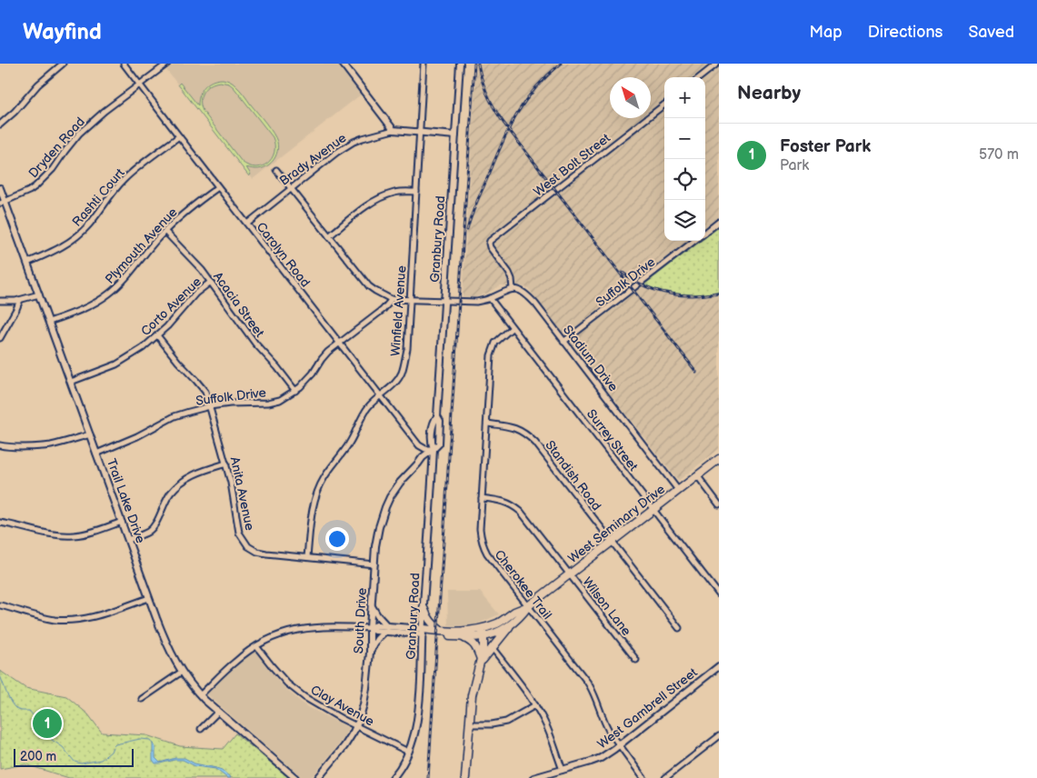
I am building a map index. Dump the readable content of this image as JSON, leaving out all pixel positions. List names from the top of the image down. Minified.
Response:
{"streets":{"main road":["West Seminary Drive"],"street":["Dryden Road","Brady Avenue","West Bolt Street","Rashti Court","Granbury Road","Plymouth Avenue","Carolyn Road","Suffolk Drive","Acacia Street","Corto Avenue","Winfield Avenue","Stadium Drive","Surrey Street","Standish Road","Anita Avenue","Trail Lake Drive","Cherokee Trail","Wilson Lane","South Drive","Clay Avenue","West Gambrell Street"]},"crossings":[["Dryden Road","Carolyn Road"],["Dryden Road","Trail Lake Drive"],["Brady Avenue","Granbury Road"],["Brady Avenue","Carolyn Road"],["Brady Avenue","Winfield Avenue"],["West Bolt Street","Stadium Drive"],["Rashti Court","Carolyn Road"],["Rashti Court","Trail Lake Drive"],["Granbury Road","Carolyn Road"],["Granbury Road","West Seminary Drive"],["Granbury Road","South Drive"],["Granbury Road","Clay Avenue"],["Plymouth Avenue","Carolyn Road"],["Plymouth Avenue","Acacia Street"],["Plymouth Avenue","Trail Lake Drive"],["Carolyn Road","Suffolk Drive"],["Carolyn Road","Winfield Avenue"],["Carolyn Road","South Drive"],["Suffolk Drive","Acacia Street"],["Suffolk Drive","Stadium Drive"],["Suffolk Drive","Anita Avenue"],["Suffolk Drive","Trail Lake Drive"],["Acacia Street","Corto Avenue"],["Corto Avenue","Anita Avenue"],["Corto Avenue","Trail Lake Drive"],["Winfield Avenue","Anita Avenue"],["Stadium Drive","West Seminary Drive"],["Surrey Street","West Seminary Drive"],["Surrey Street","Cherokee Trail"],["Standish Road","West Seminary Drive"],["Standish Road","Cherokee Trail"],["Anita Avenue","South Drive"],["Trail Lake Drive","West Seminary Drive"],["West Seminary Drive","Cherokee Trail"],["West Seminary Drive","Wilson Lane"],["West Seminary Drive","South Drive"],["West Seminary Drive","Clay Avenue"],["Cherokee Trail","Wilson Lane"],["Cherokee Trail","West Gambrell Street"],["South Drive","Clay Avenue"]],"scale_bar":"200 m","north":"top left","page":{"header":"Wayfind","nav":["Map","Directions","Saved"],"heading":"Nearby","map_buttons":["+","−"],"list":[{"mark":"1","name":"Foster Park","note":"Park","value":"570 m"}],"pins":"1","scale":"200 m"}}
